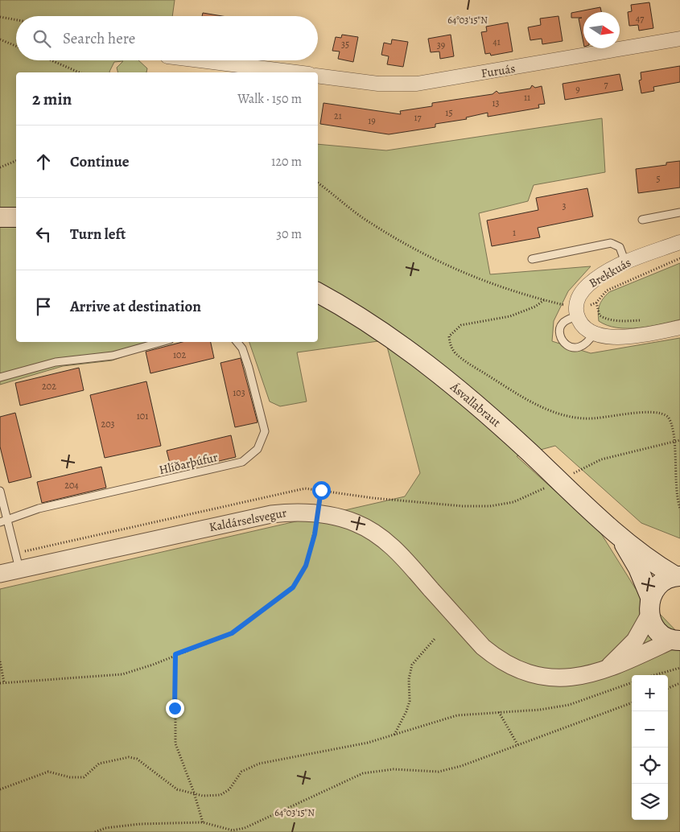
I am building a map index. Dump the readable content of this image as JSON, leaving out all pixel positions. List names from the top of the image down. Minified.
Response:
{"streets":{"main road":["Ásvallabraut"],"street":["Furuás","Brekkuás","Kaldárselsvegur"],"lane":["Hlíðarþúfur"]},"crossings":[["Ásvallabraut","Kaldárselsvegur"]],"house_numbers":["47","41","35","39","7","9","11","13","15","21","17","19","5","3","1","102","202","103","101","203","204"],"north":"right","page":{"search":"Search here","heading":["2 min","Walk · 150 m"],"list":[["Continue","120 m"],["Turn left","30 m"],"Arrive at destination"],"map_buttons":["+","−"]},"coordinates":["64°03'15\"N"]}
